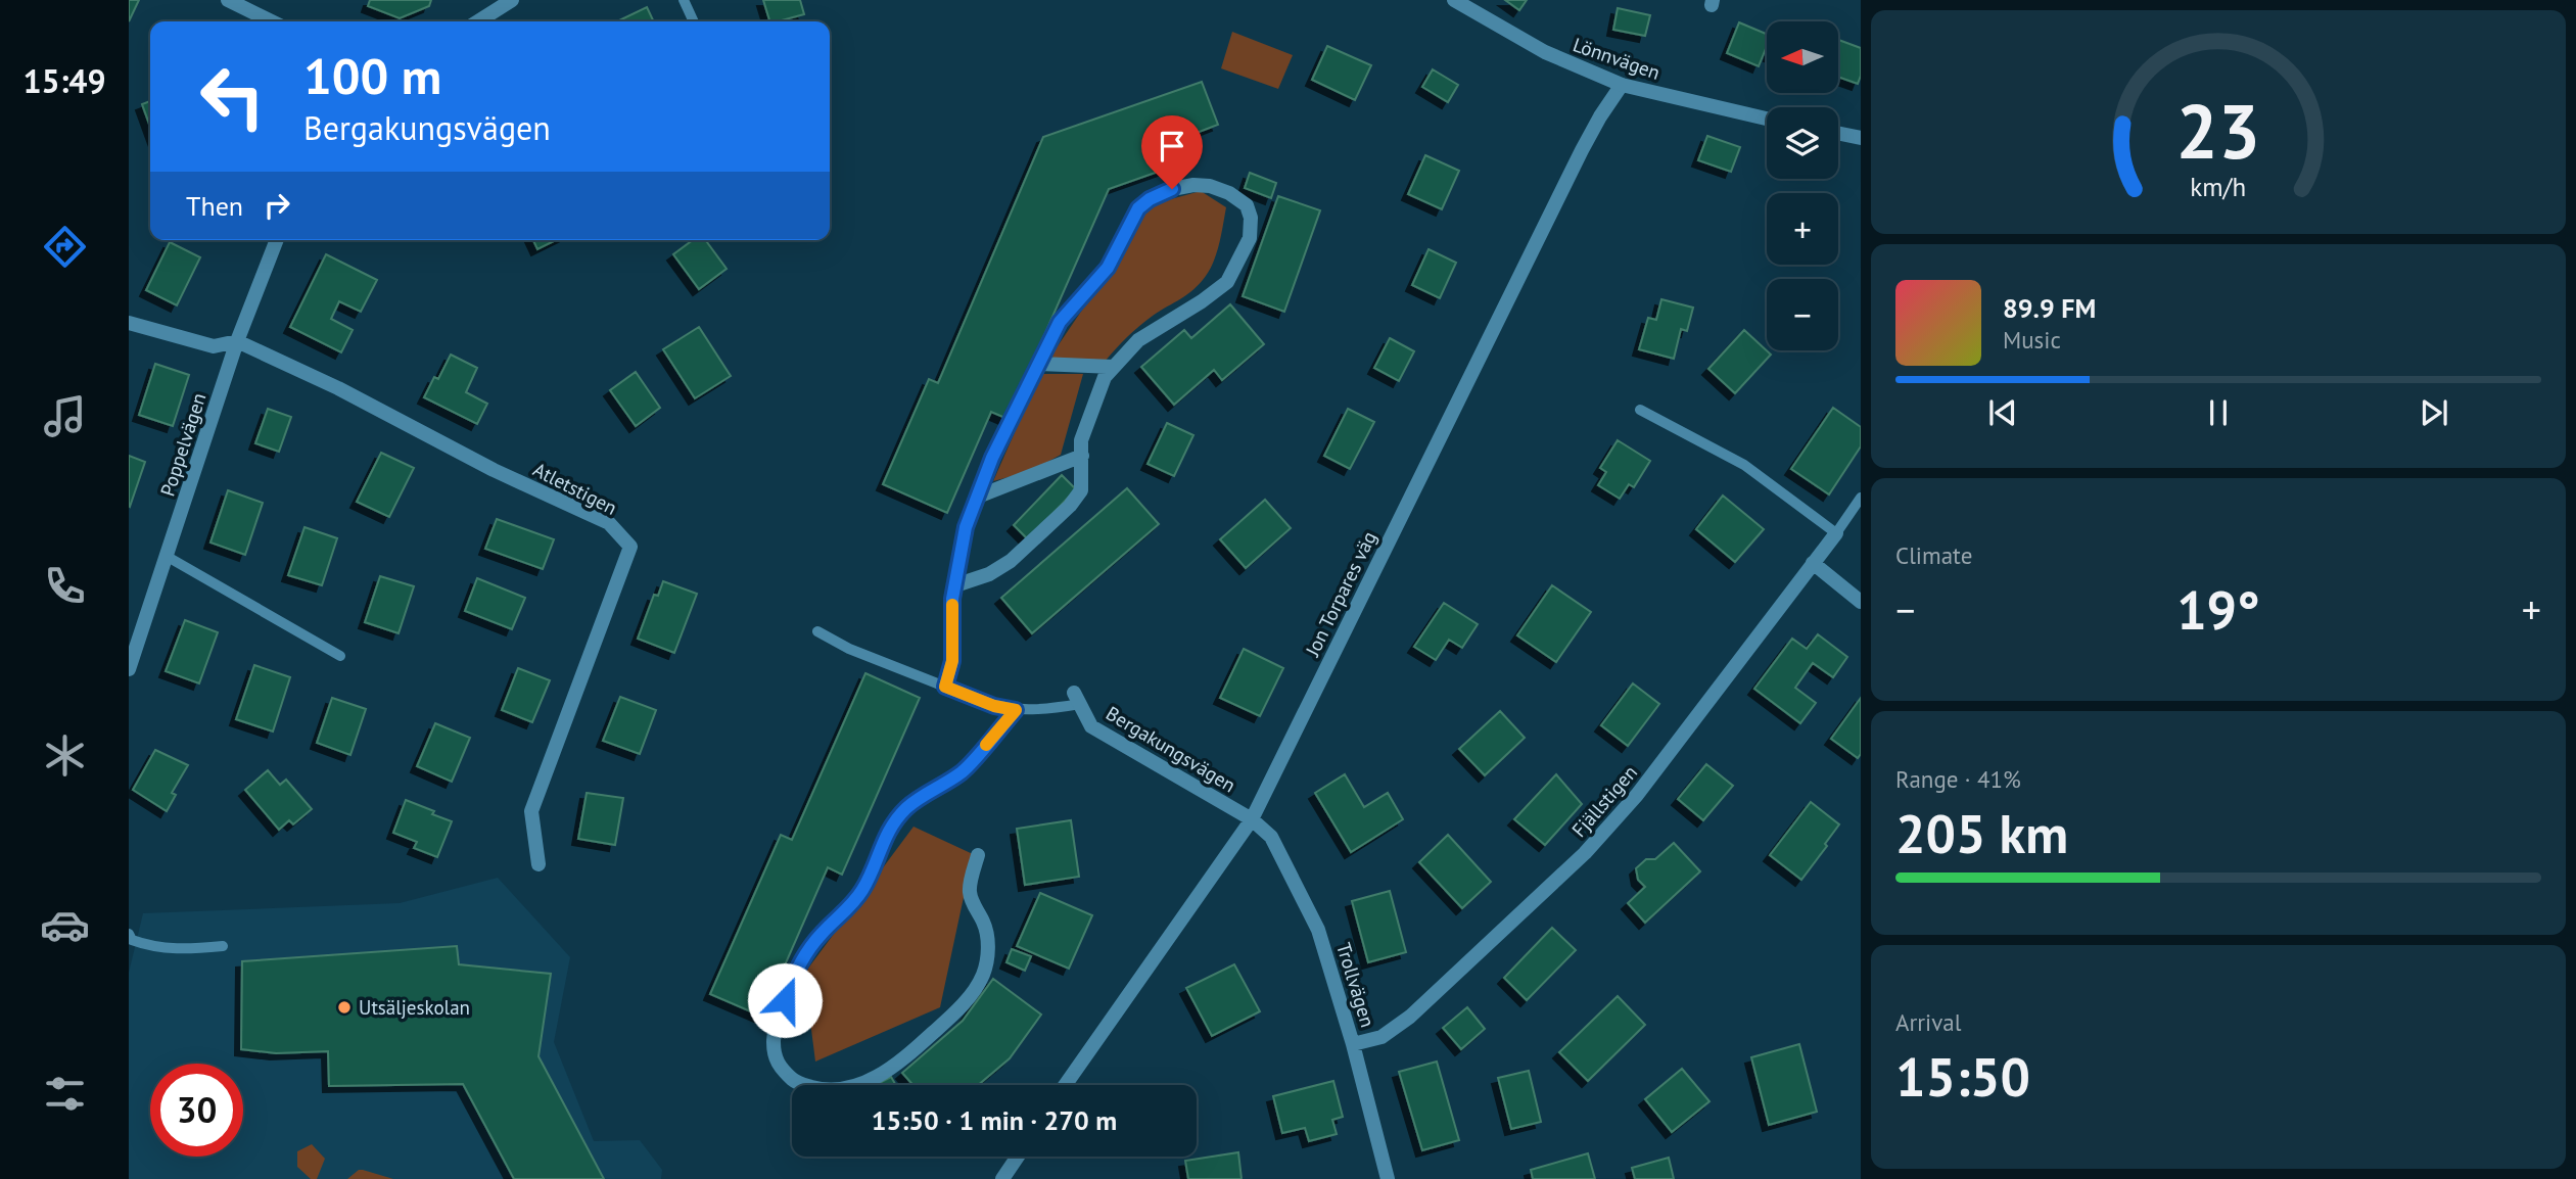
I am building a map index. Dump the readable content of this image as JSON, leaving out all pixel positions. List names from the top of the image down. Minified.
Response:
{"streets":{"street":["Lönnvägen","Poppelvägen","Atletstigen","Jon Torpares väg","Bergakungsvägen","Fjällstigen","Trollvägen"]},"crossings":[["Lönnvägen","Jon Torpares väg"],["Poppelvägen","Atletstigen"],["Jon Torpares väg","Bergakungsvägen"],["Jon Torpares väg","Trollvägen"],["Bergakungsvägen","Trollvägen"],["Fjällstigen","Trollvägen"]],"places":["Utsäljeskolan"],"north":"left","page":{"tabs":"15:49","map_buttons":["+","−"],"turn":["100 m","Bergakungsvägen"],"then":"Then","song":["89.9 FM","Music"],"tile":["Climate",["Range · 41%","205 km"],["Arrival","15:50"]],"heat":["−","19°","+"],"limit":"30","trip":"15:50 · 1 min · 270 m","gauge":["23","km/h"]}}
